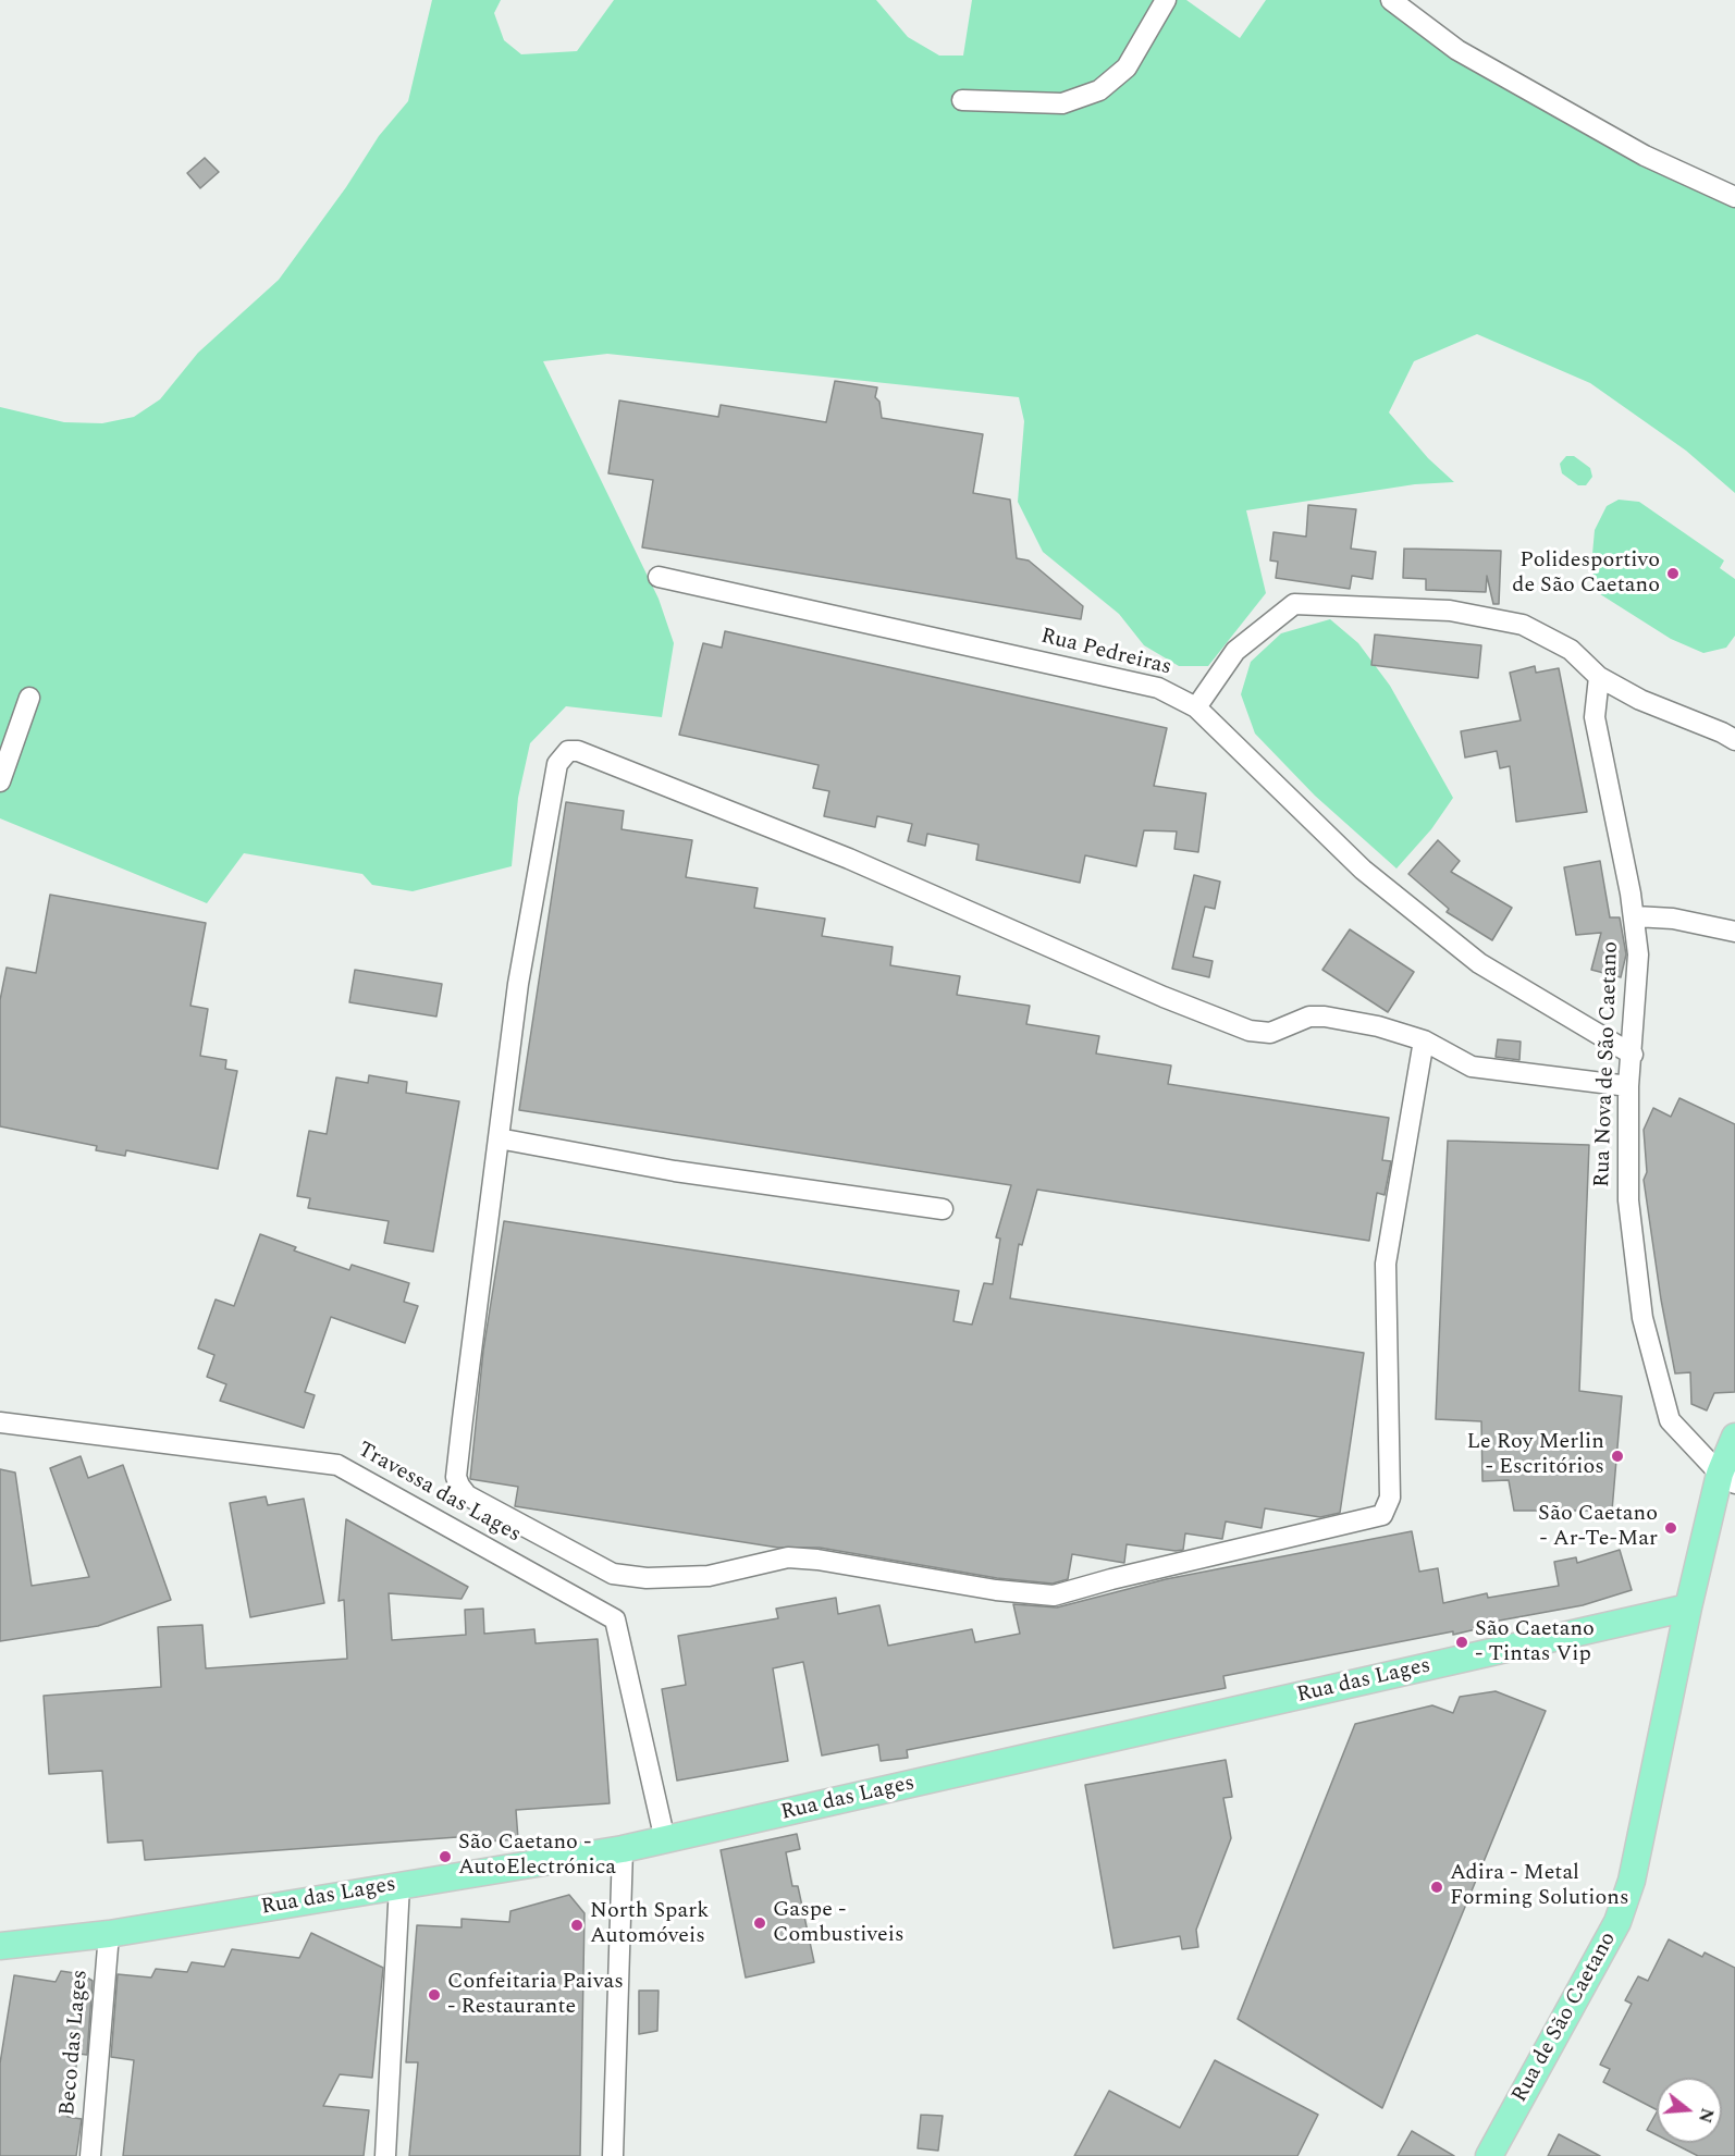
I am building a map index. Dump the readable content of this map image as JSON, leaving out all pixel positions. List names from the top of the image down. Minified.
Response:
{"streets":{"main road":["Rua das Lages","Rua de São Caetano"],"street":["Rua Pedreiras","Rua Nova de São Caetano","Travessa das Lages","Beco das Lages"]},"crossings":[["Rua Pedreiras","Rua Nova de São Caetano"],["Rua Nova de São Caetano","Rua de São Caetano"],["Travessa das Lages","Rua das Lages"],["Rua das Lages","Rua de São Caetano"],["Rua das Lages","Beco das Lages"]],"places":["Polidesportivo de São Caetano","Le Roy Merlin - Escritórios","São Caetano - Ar-Te-Mar","São Caetano - Tintas Vip","São Caetano - AutoElectrónica","Adira - Metal Forming Solutions","Gaspe - Combustiveis","North Spark Automóveis","Confeitaria Paivas - Restaurante"],"north":"right"}
